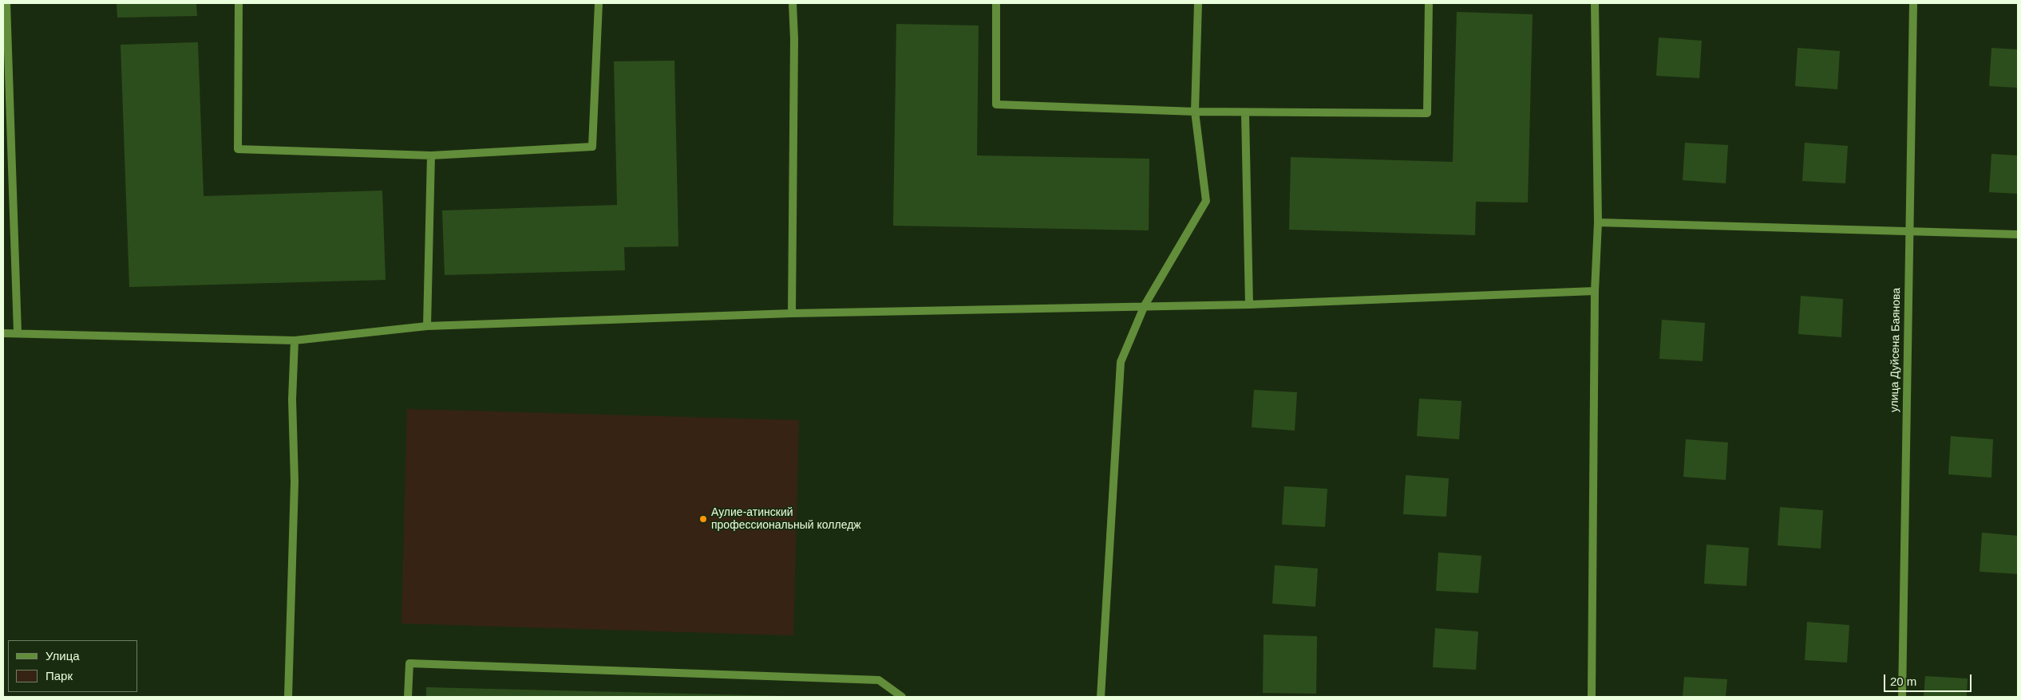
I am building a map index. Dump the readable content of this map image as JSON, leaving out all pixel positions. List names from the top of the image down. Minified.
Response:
{"streets":{"street":["улица Дуйсена Баянова"]},"places":["Аулие-атинский профессиональный колледж"],"legend":["Улица","Парк"],"scale_bar":"20 m"}
